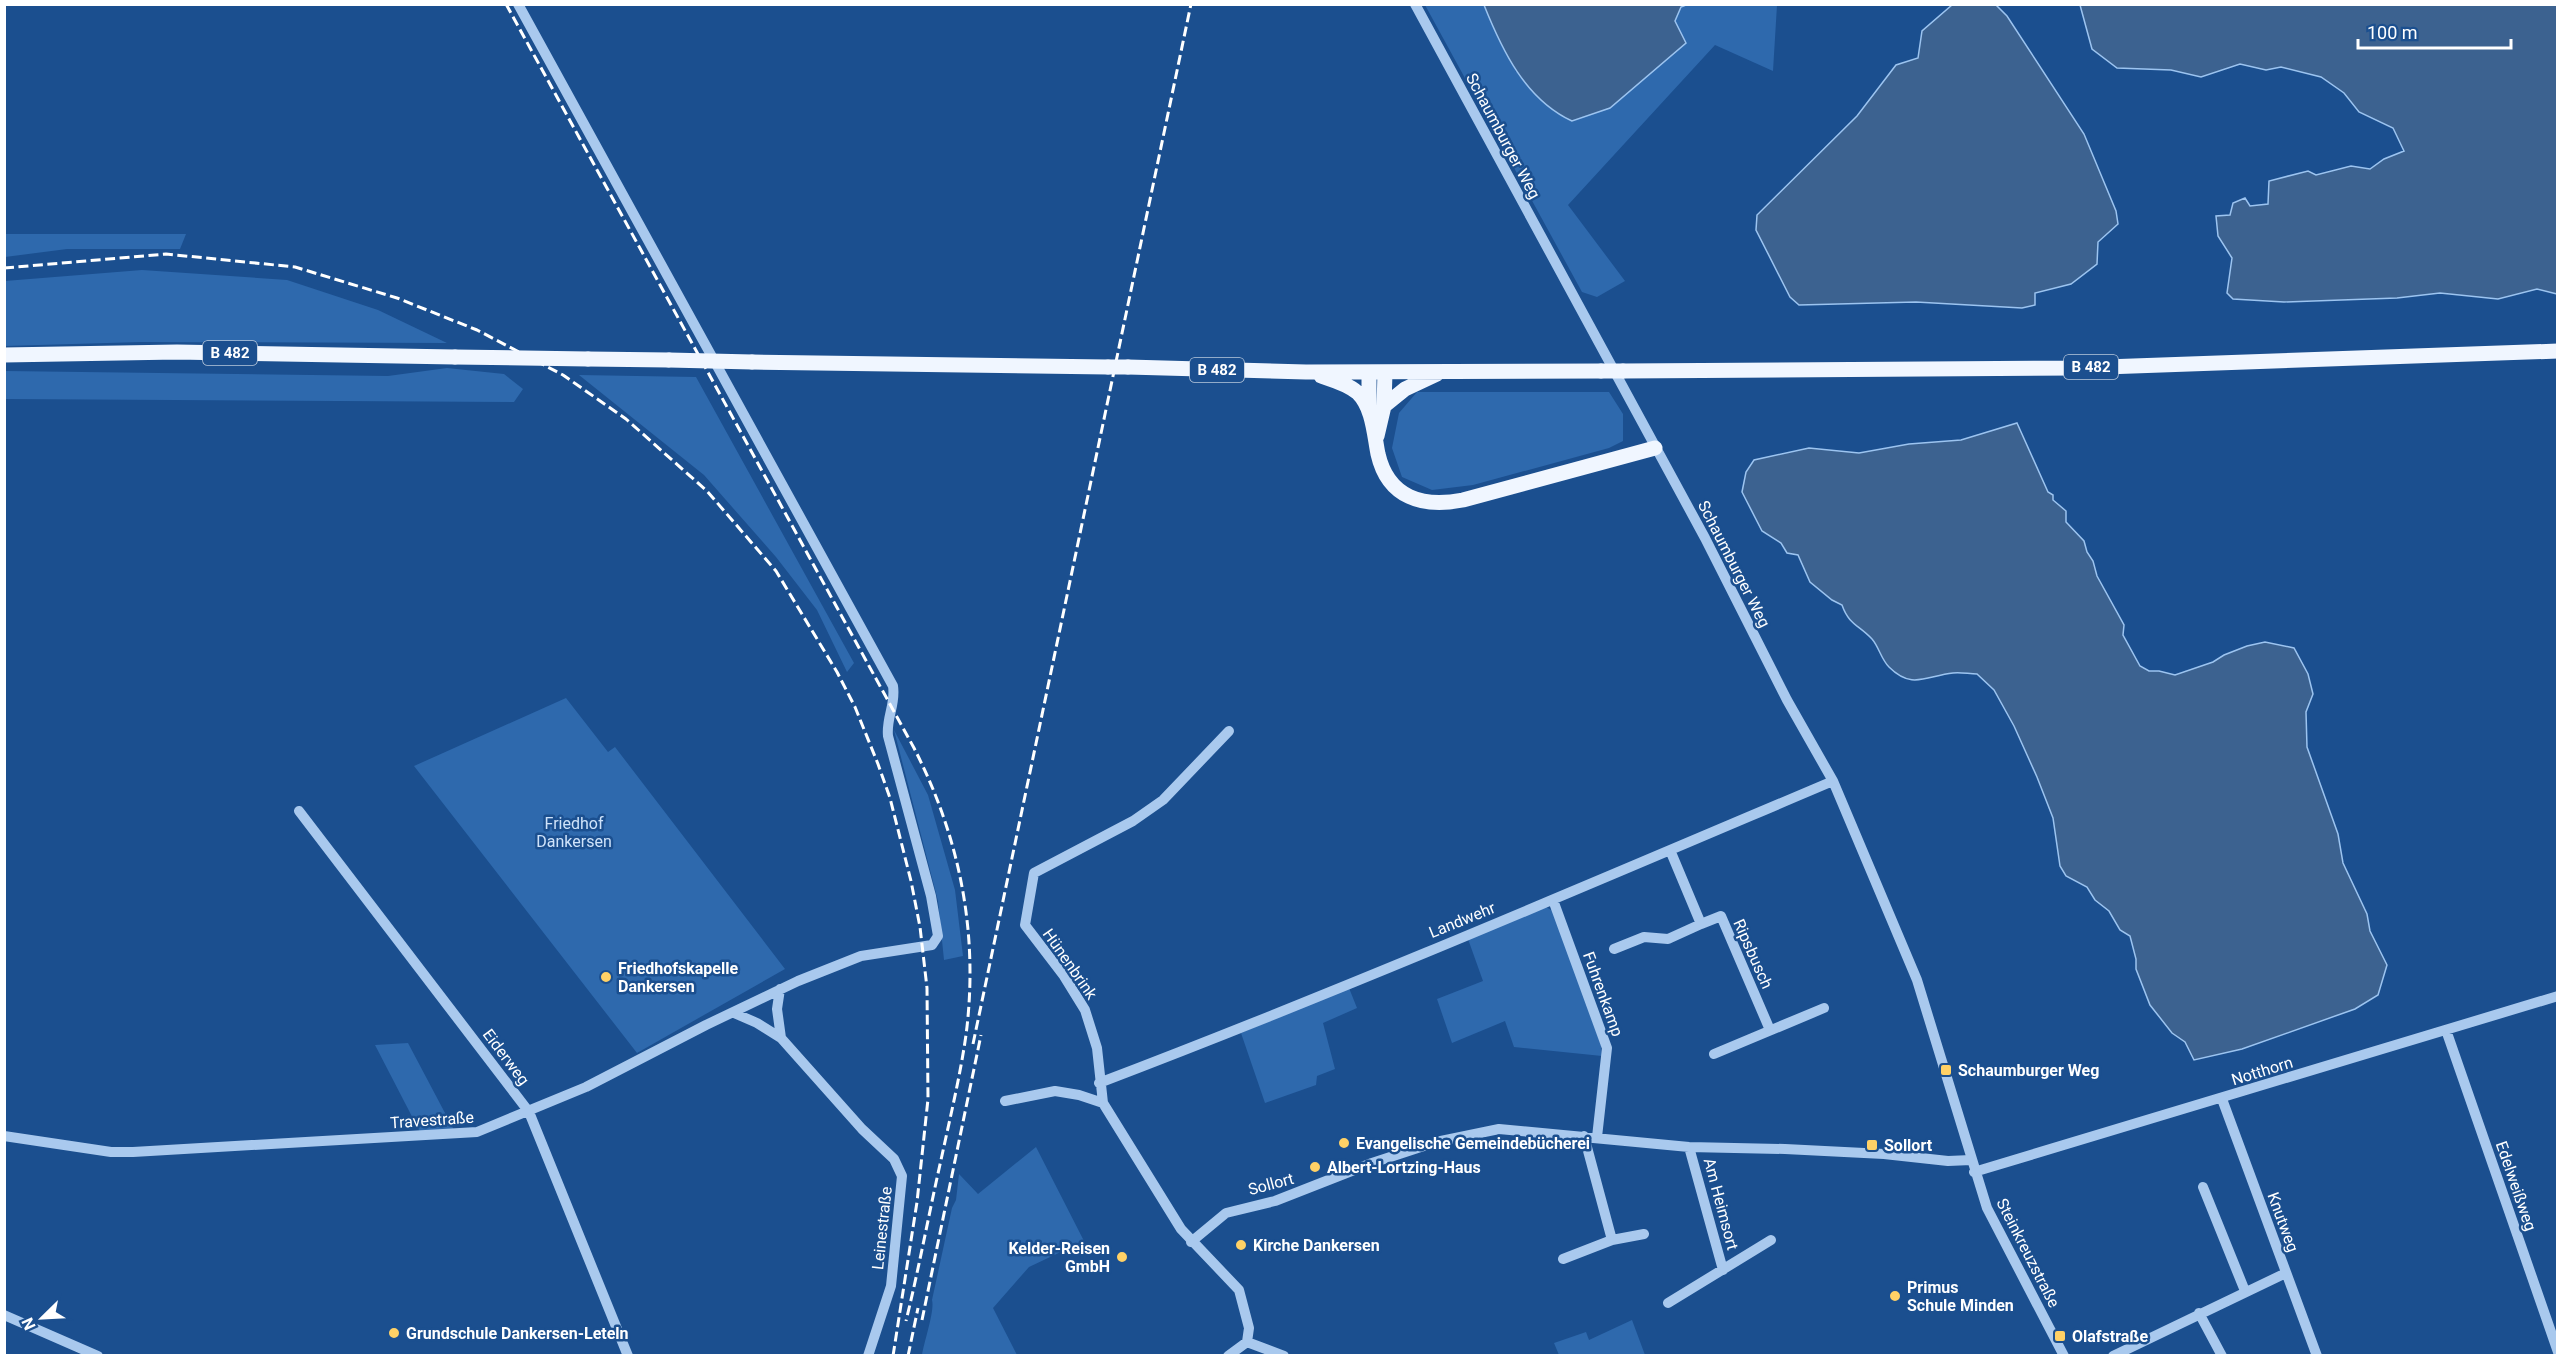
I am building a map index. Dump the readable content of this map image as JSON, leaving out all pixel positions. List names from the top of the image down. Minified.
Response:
{"streets":{"main road":["B 482"],"street":["Schaumburger Weg","Landwehr","Ripsbusch","Hünenbrink","Fuhrenkamp","Eiderweg","Notthorn","Travestraße","Sollort","Edelweißweg","Am Heimsort","Knutweg","Leinestraße","Steinkreuzstraße"]},"crossings":[["Schaumburger Weg","Landwehr"],["Schaumburger Weg","Sollort"],["Schaumburger Weg","Steinkreuzstraße"],["Landwehr","Hünenbrink"],["Landwehr","Fuhrenkamp"],["Hünenbrink","Sollort"],["Fuhrenkamp","Sollort"],["Eiderweg","Travestraße"],["Notthorn","Edelweißweg"],["Notthorn","Knutweg"],["Notthorn","Steinkreuzstraße"],["Travestraße","Leinestraße"],["Sollort","Am Heimsort"],["Sollort","Steinkreuzstraße"]],"parks":["Friedhof Dankersen"],"places":{"other":["Friedhofskapelle Dankersen","Evangelische Gemeindebücherei","Albert-Lortzing-Haus","Kirche Dankersen","Kelder-Reisen GmbH","Primus Schule Minden","Grundschule Dankersen-Leteln"],"transit":["Schaumburger Weg","Sollort","Olafstraße"]},"scale_bar":"100 m","north":"bottom left"}
